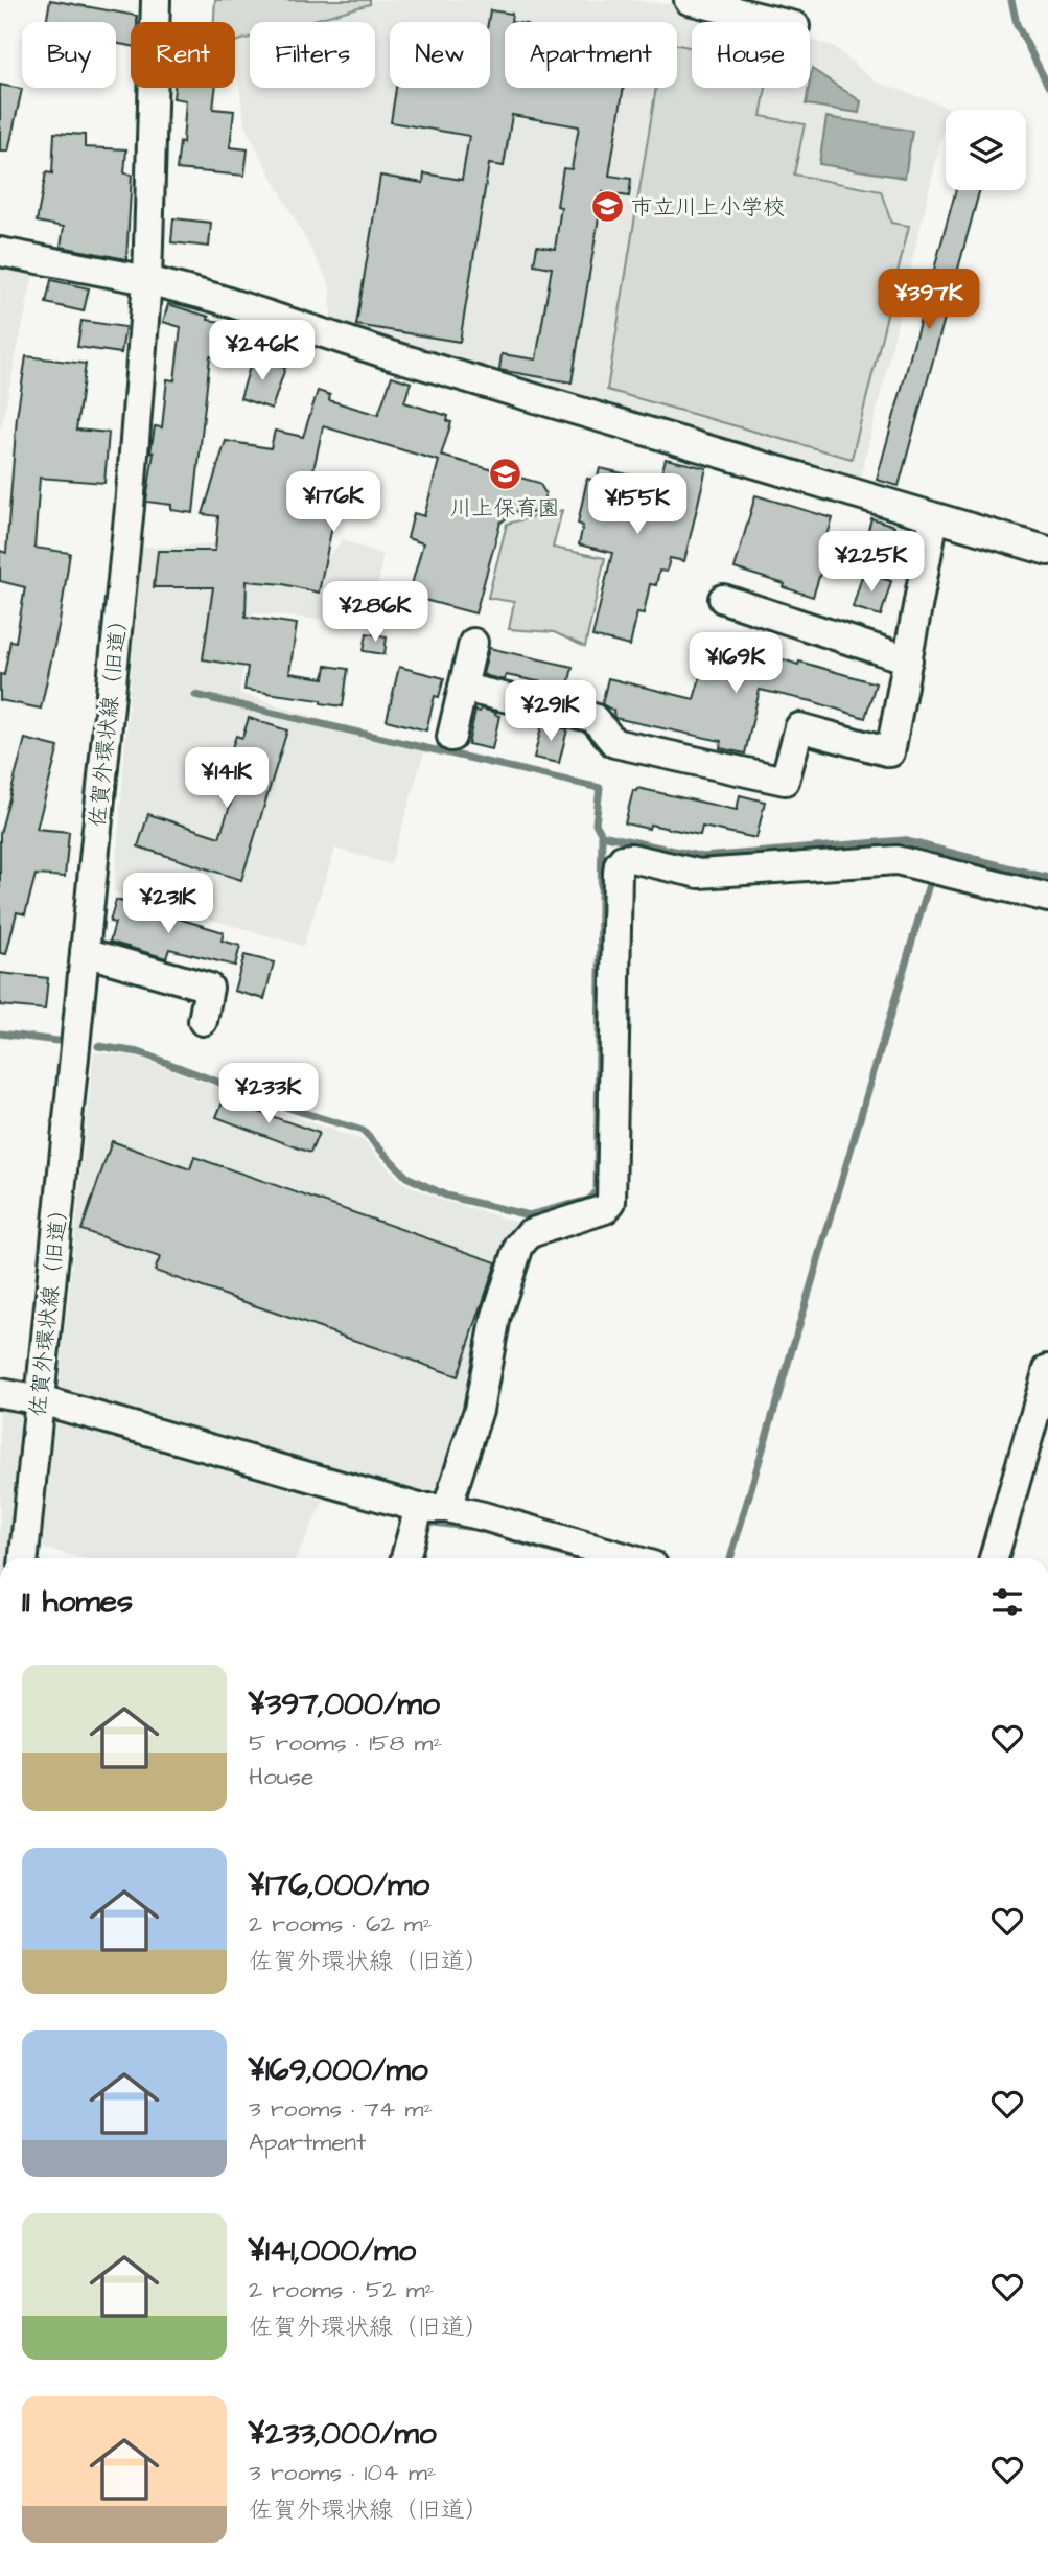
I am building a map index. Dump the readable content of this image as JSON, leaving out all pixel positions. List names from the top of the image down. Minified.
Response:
{"streets":{"street":["佐賀外環状線（旧道）"]},"places":{"school or university":["市立川上小学校","川上保育園"]},"page":{"chip":["Buy","Rent","Filters","New","Apartment","House"],"price":["¥397K","¥246K","¥176K","¥155K","¥225K","¥286K","¥169K","¥291K","¥141K","¥231K","¥233K"],"heading":"11 homes","list":[{"name":"¥397,000/mo","note":"5 rooms · 158 m² · House"},{"name":"¥176,000/mo","note":"2 rooms · 62 m² · 佐賀外環状線（旧道）"},{"name":"¥169,000/mo","note":"3 rooms · 74 m² · Apartment"},{"name":"¥141,000/mo","note":"2 rooms · 52 m² · 佐賀外環状線（旧道）"},{"name":"¥233,000/mo","note":"3 rooms · 104 m² · 佐賀外環状線（旧道）"}]}}
